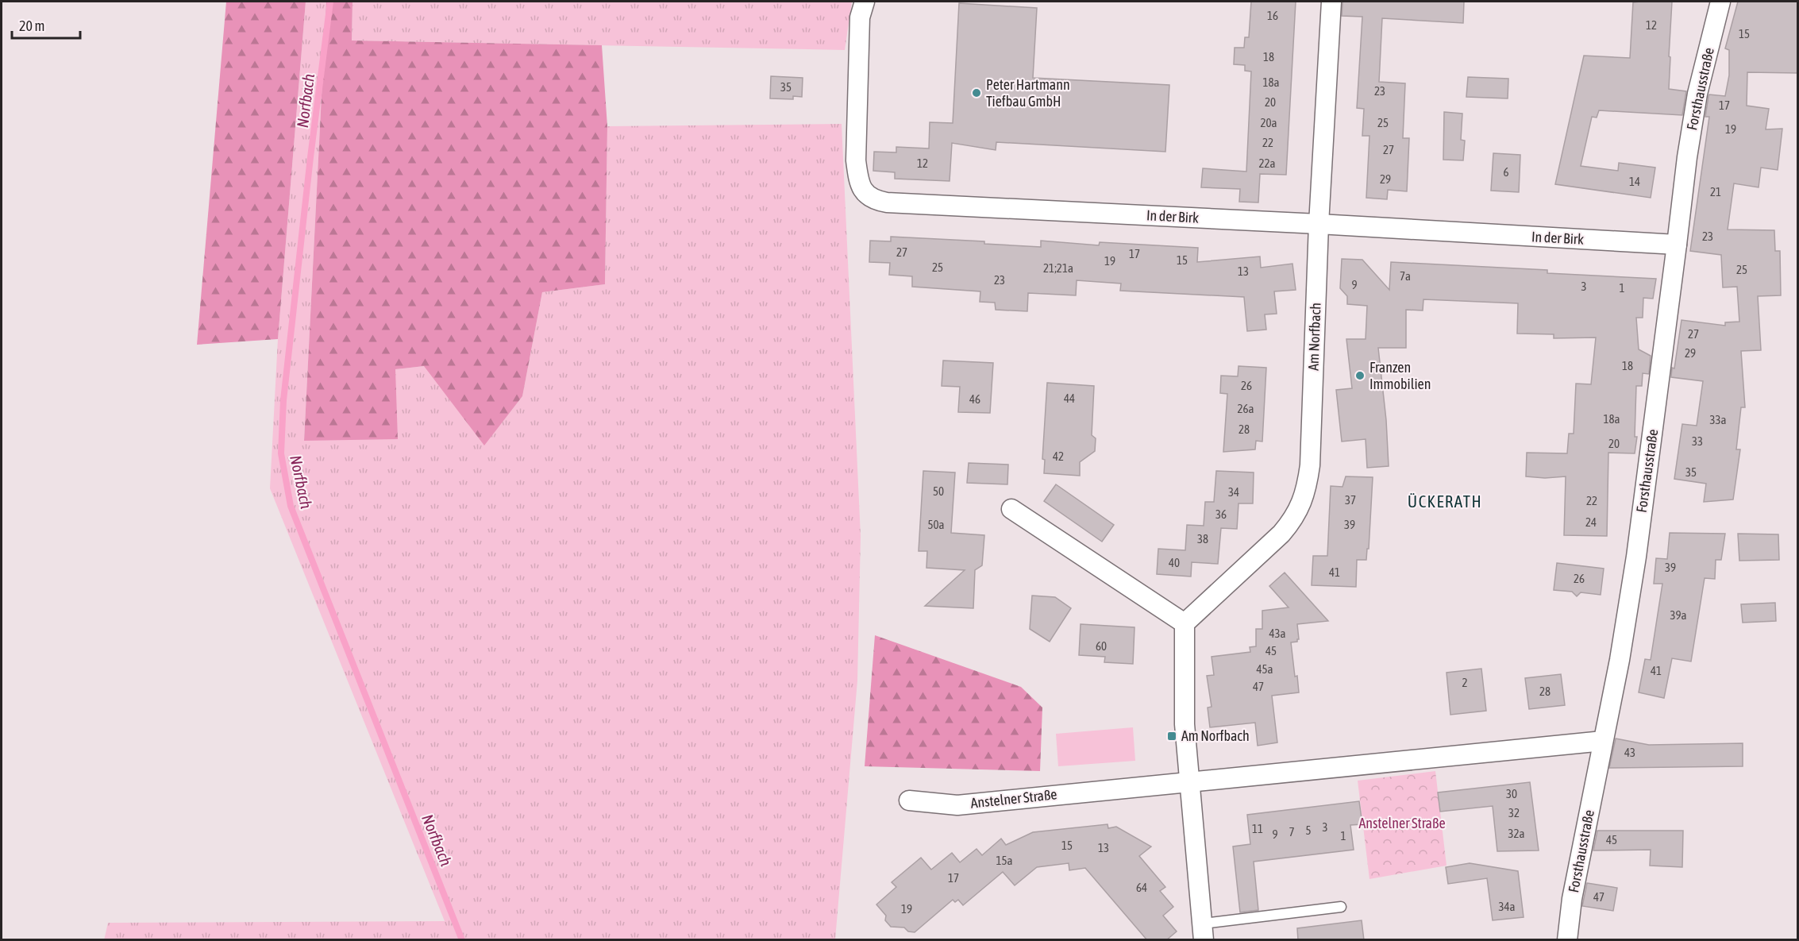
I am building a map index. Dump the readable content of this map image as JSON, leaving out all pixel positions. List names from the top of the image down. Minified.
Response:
{"streets":{"street":["Forsthausstraße","In der Birk","Am Norfbach","Anstelner Straße"]},"crossings":[["Forsthausstraße","In der Birk"],["Forsthausstraße","Anstelner Straße"],["In der Birk","Am Norfbach"]],"districts":["ÜCKERATH"],"water":["Norfbach"],"parks":["Anstelner Straße"],"places":{"other":["Peter Hartmann Tiefbau GmbH","Franzen Immobilien"],"transit":["Am Norfbach"]},"house_numbers":["16","12","15","18","18a","35","23","20","17","20a","25","19","22","27","12","22a","6","29","14","21","23","27","17","15","19","25","21;21a","25","13","7a","23","9","3","1","27","29","18","26","44","46","26a","18a","33a","28","33","20","42","35","50","34","37","22","36","24","50a","39","38","40","39","41","26","39a","43a","60","45","45a","41","2","47","28","43","30","32","3","11","5","7","32a","9","1","45","15","13","15a","17","64","47","34a","19"],"scale_bar":"20 m"}
